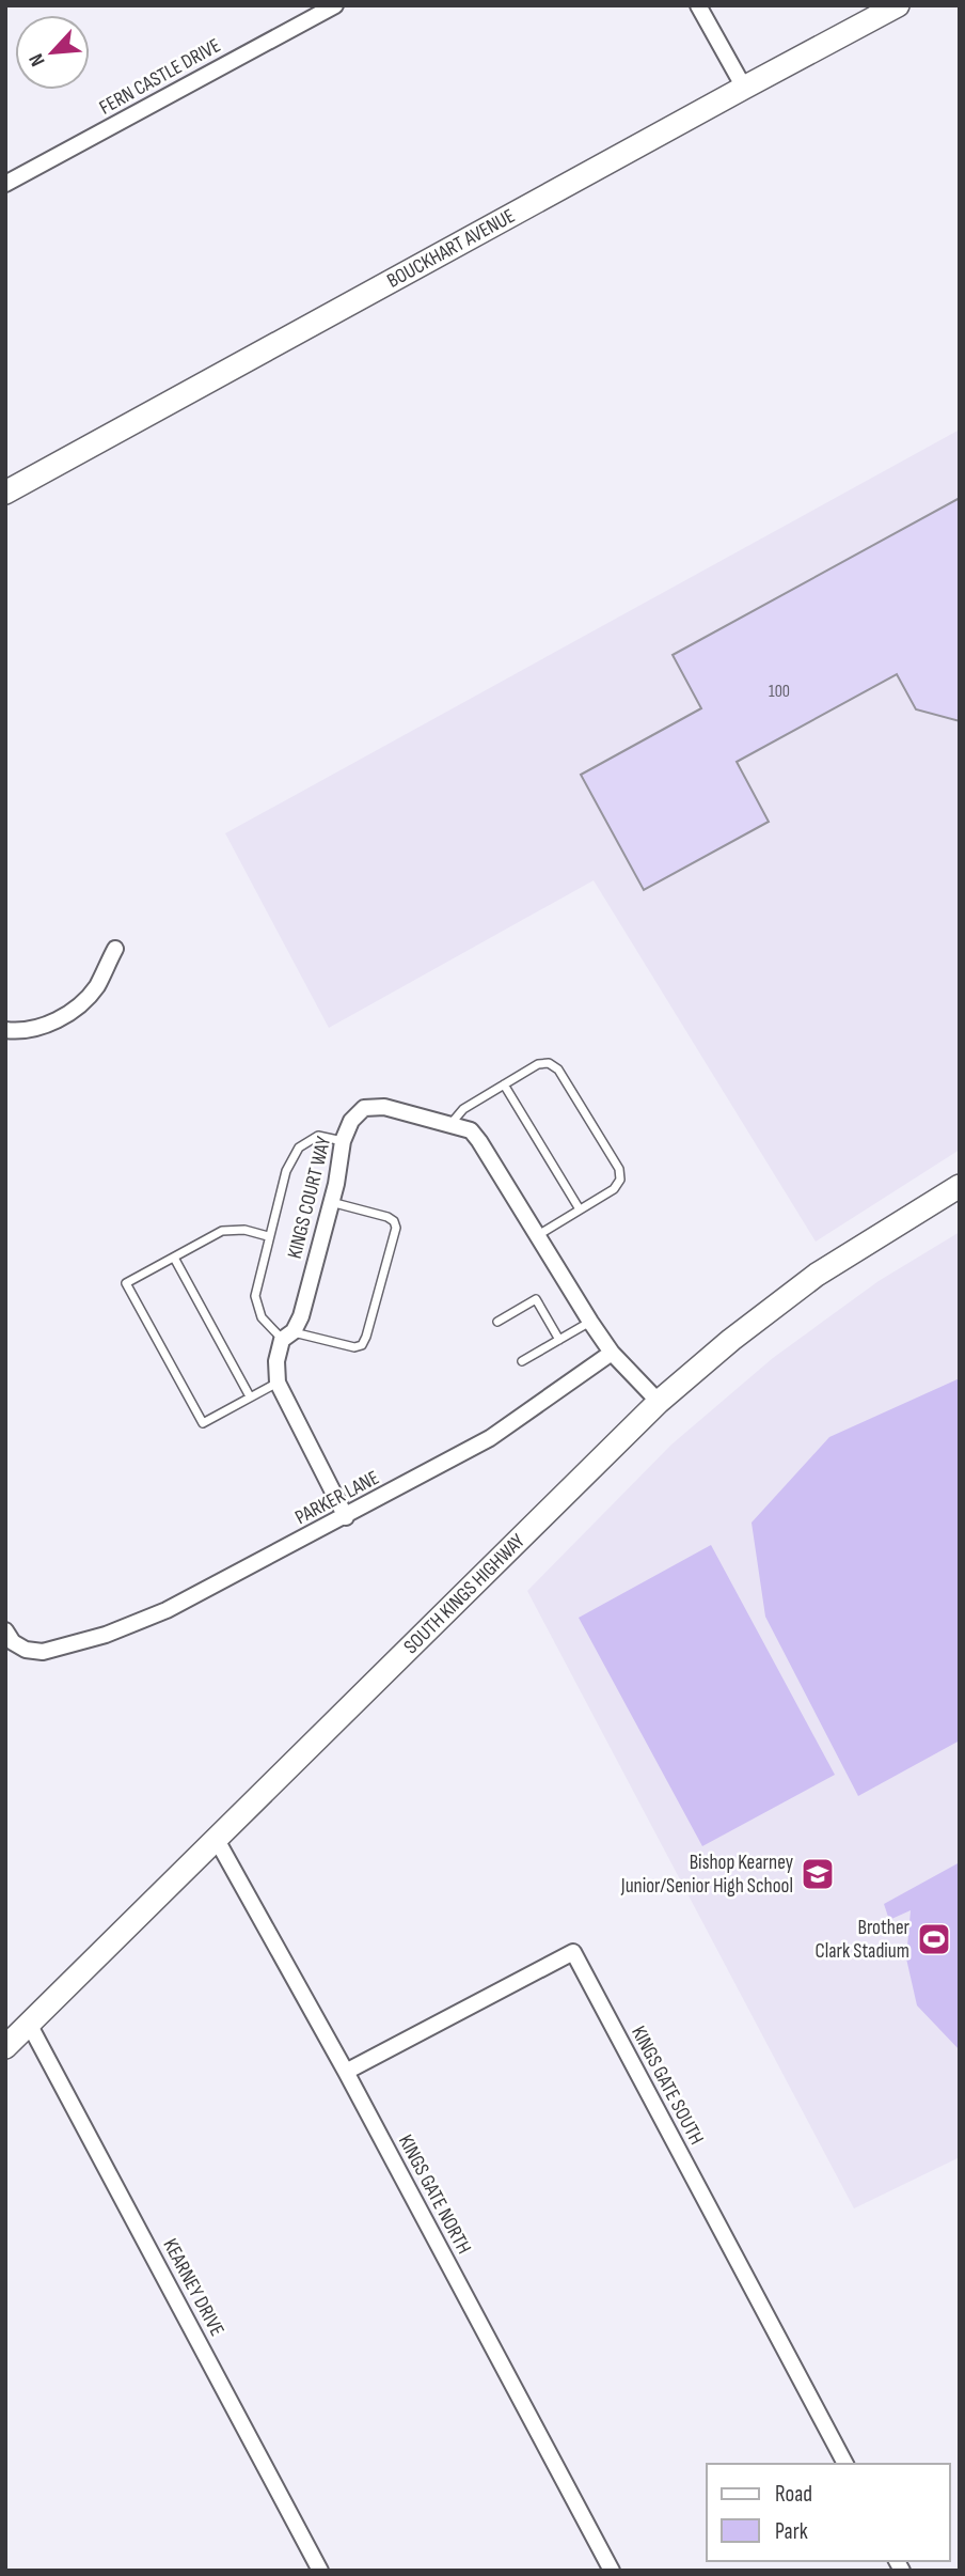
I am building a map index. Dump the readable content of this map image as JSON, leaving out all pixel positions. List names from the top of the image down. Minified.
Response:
{"streets":{"main road":["BOUCKHART AVENUE","SOUTH KINGS HIGHWAY"],"street":["FERN CASTLE DRIVE","KINGS COURT WAY","PARKER LANE","KINGS GATE SOUTH","KINGS GATE NORTH","KEARNEY DRIVE"]},"crossings":[["KINGS COURT WAY","PARKER LANE"],["SOUTH KINGS HIGHWAY","KINGS GATE NORTH"],["SOUTH KINGS HIGHWAY","KEARNEY DRIVE"],["KINGS GATE SOUTH","KINGS GATE NORTH"]],"places":{"school or university":["Bishop Kearney Junior/Senior High School"],"sports":["Brother Clark Stadium"]},"house_numbers":["100"],"legend":["Road","Park"],"north":"bottom left"}
